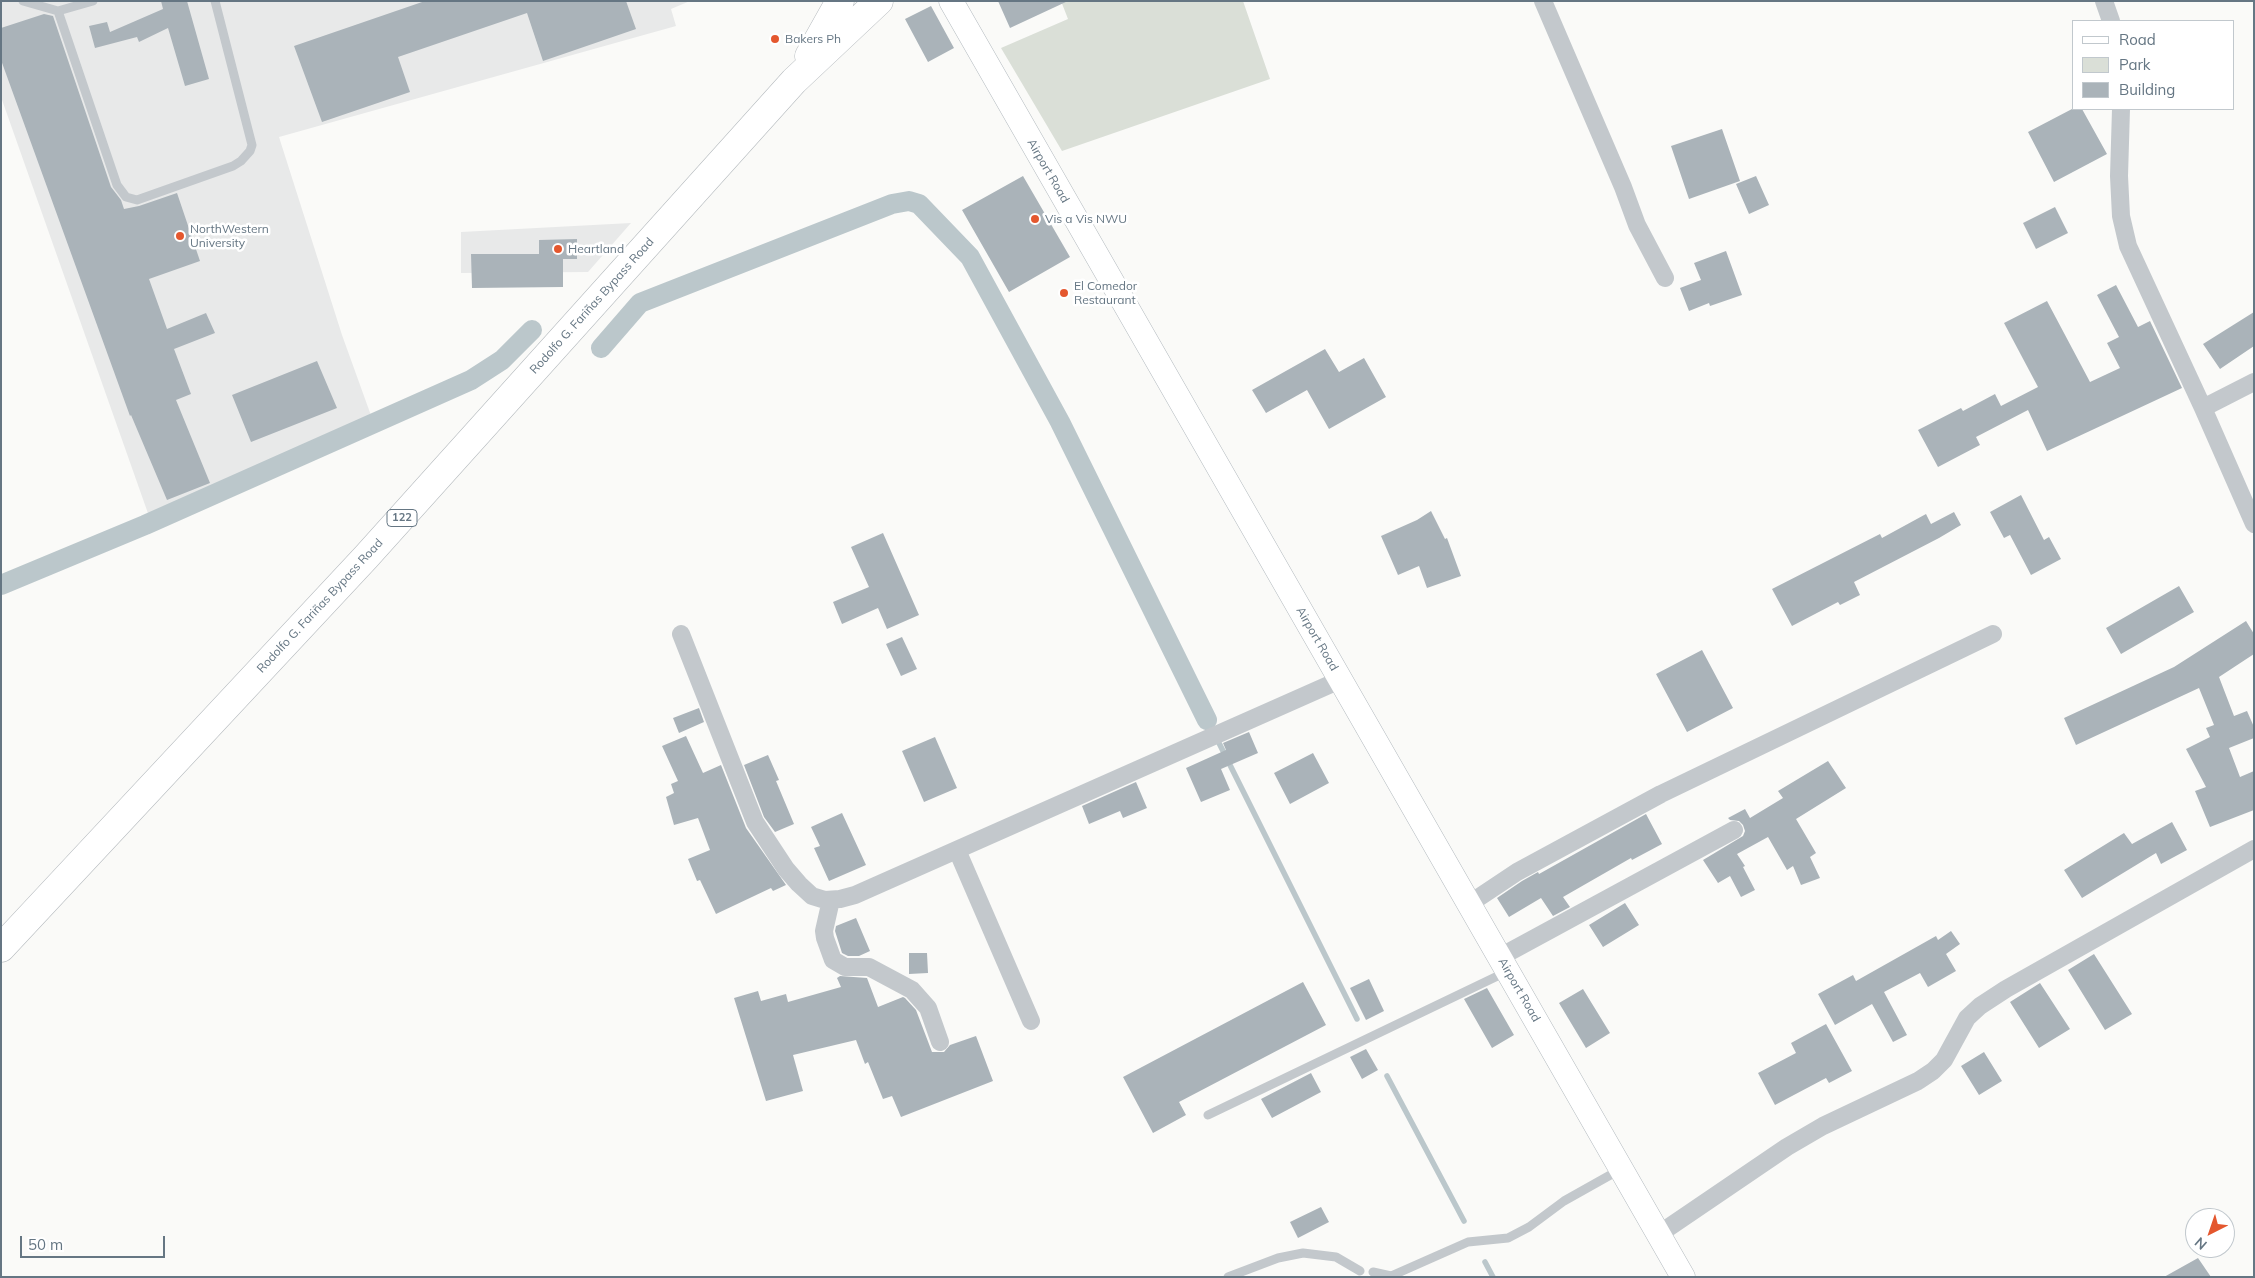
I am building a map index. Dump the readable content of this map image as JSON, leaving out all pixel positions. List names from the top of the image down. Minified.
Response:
{"streets":{"main road":["Airport Road","Rodolfo G. Fariñas Bypass Road","122"]},"places":["Bakers Ph","Vis a Vis NWU","NorthWestern University","Heartland","El Comedor Restaurant"],"legend":["Road","Park","Building"],"scale_bar":"50 m","north":"bottom left"}
